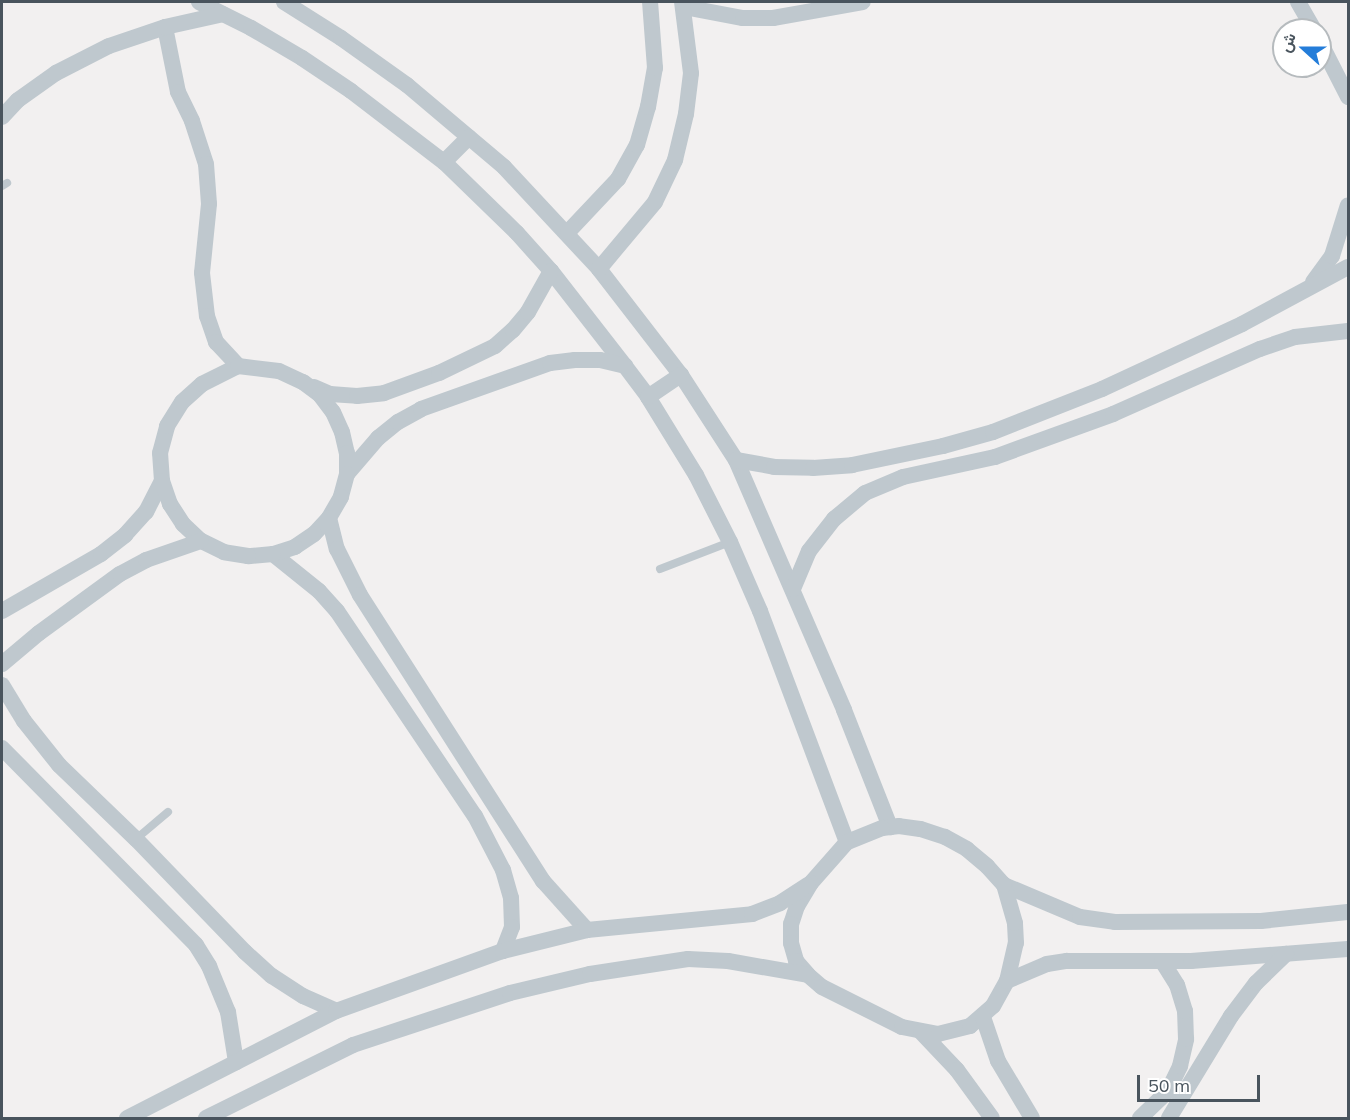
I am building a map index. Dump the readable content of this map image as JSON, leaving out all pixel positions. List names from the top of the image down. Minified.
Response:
{"scale_bar":"50 m","north":"left"}
